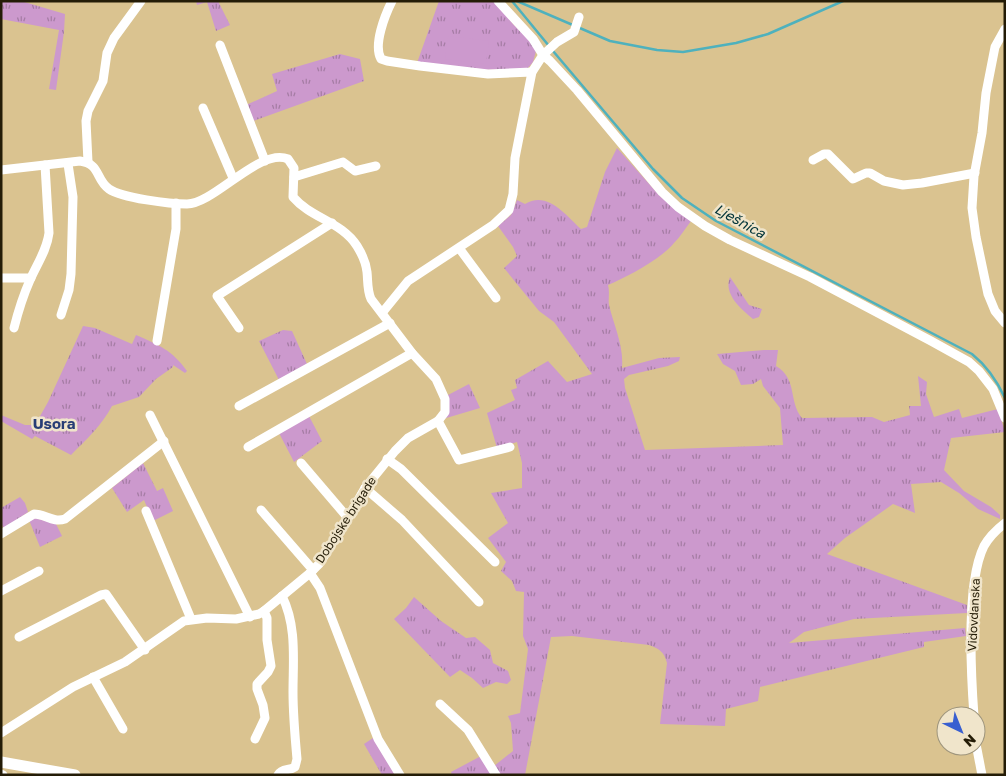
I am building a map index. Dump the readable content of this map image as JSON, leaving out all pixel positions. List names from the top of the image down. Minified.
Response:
{"streets":{"street":["Dobojske brigade","Vidovdanska"]},"districts":["Usora"],"water":["Lješnica"],"north":"bottom right"}
